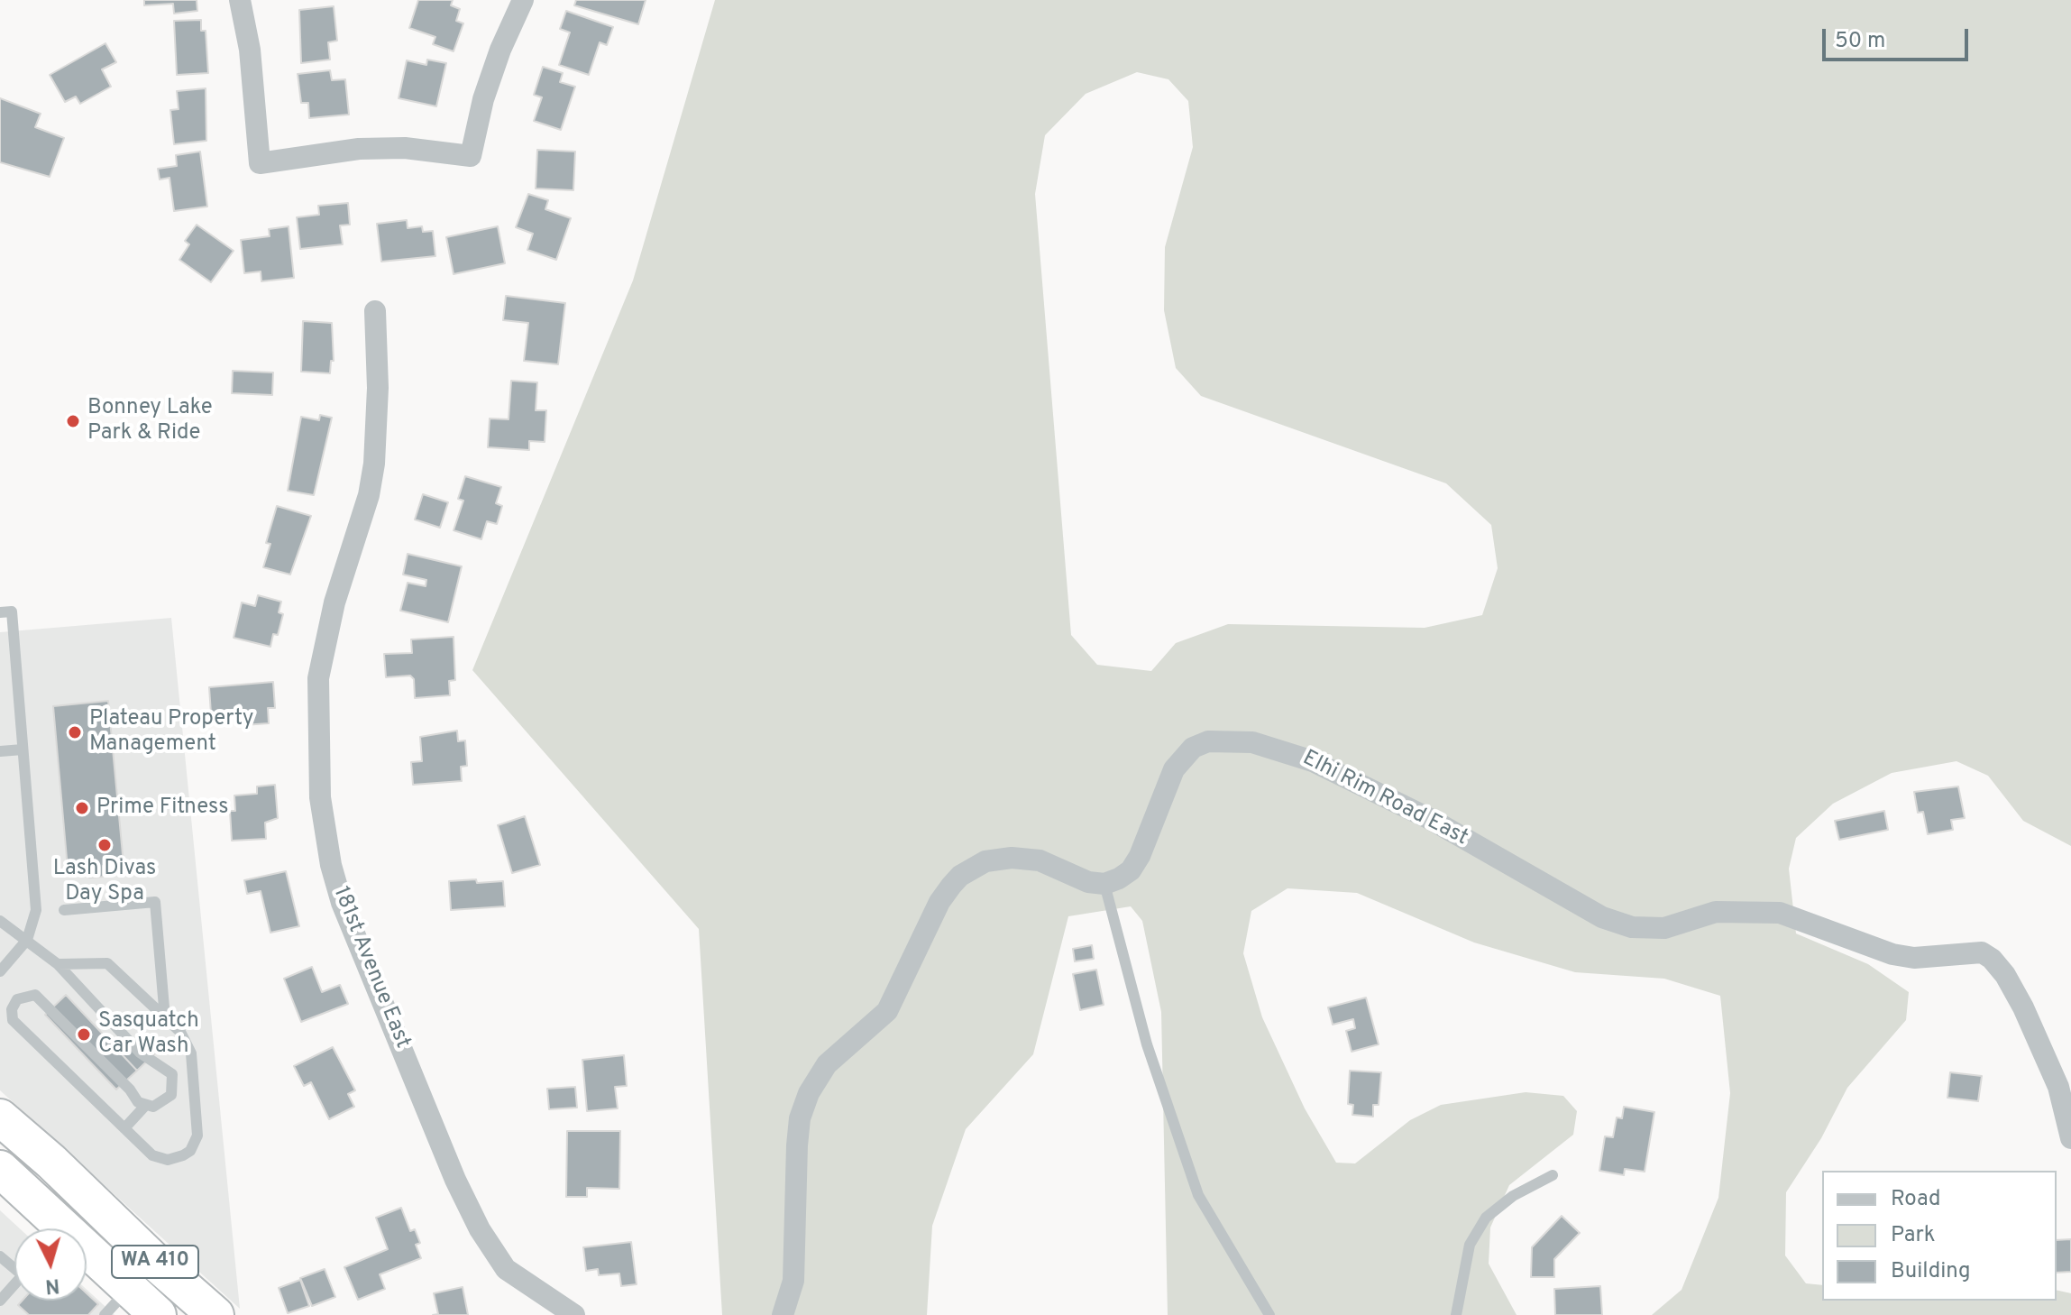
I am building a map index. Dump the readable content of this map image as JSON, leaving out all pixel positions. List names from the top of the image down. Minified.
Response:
{"streets":{"highway":["WA 410"],"street":["Elhi Rim Road East","181st Avenue East"]},"places":["Bonney Lake Park & Ride","Plateau Property Management","Prime Fitness","Lash Divas Day Spa","Sasquatch Car Wash"],"legend":["Road","Park","Building"],"scale_bar":"50 m","north":"bottom"}
